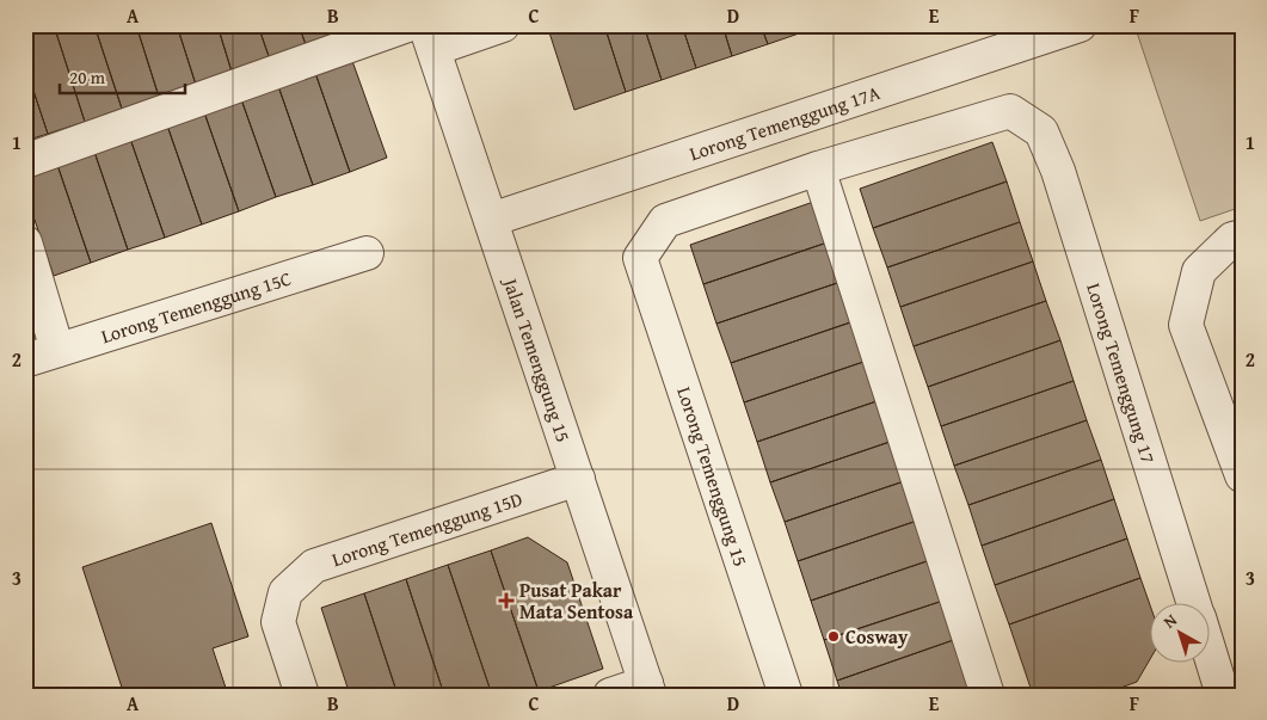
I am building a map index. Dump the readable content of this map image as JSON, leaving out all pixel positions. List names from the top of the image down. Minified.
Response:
{"streets":{"street":["Lorong Temenggung 17A","Lorong Temenggung 15C","Jalan Temenggung 15","Lorong Temenggung 17","Lorong Temenggung 15","Lorong Temenggung 15D"]},"crossings":[["Lorong Temenggung 17A","Jalan Temenggung 15"],["Jalan Temenggung 15","Lorong Temenggung 15D"],["Lorong Temenggung 17","Lorong Temenggung 15"]],"places":{"health":["Pusat Pakar Mata Sentosa"],"other":["Cosway"]},"scale_bar":"20 m","north":"top left","grid":{"columns":["A","B","C","D","E","F"],"rows":["1","2","3"]}}
